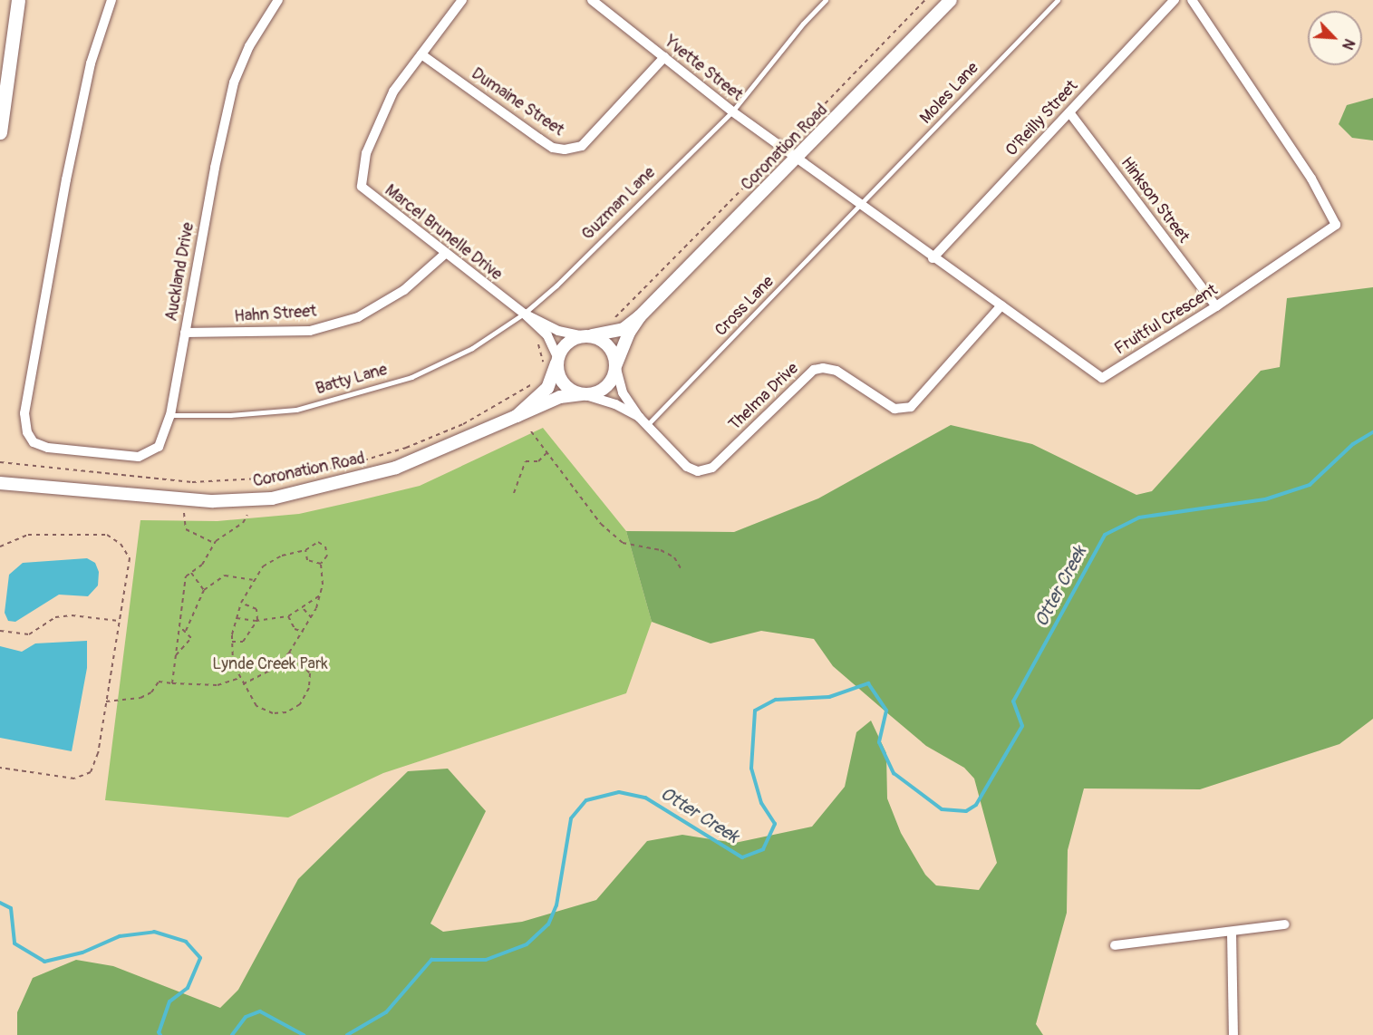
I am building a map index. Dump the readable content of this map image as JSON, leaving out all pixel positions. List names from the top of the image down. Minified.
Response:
{"streets":{"street":["Yvette Street","Dumaine Street","O'Reilly Street","Coronation Road","Hinkson Street","Marcel Brunelle Drive","Auckland Drive","Hahn Street","Fruitful Crescent","Thelma Drive"],"lane":["Moles Lane","Guzman Lane","Cross Lane","Batty Lane"]},"crossings":[["Yvette Street","Dumaine Street"],["Yvette Street","Coronation Road"],["Yvette Street","Guzman Lane"],["Yvette Street","Fruitful Crescent"],["Moles Lane","Cross Lane"],["Moles Lane","Fruitful Crescent"],["Dumaine Street","Marcel Brunelle Drive"],["O'Reilly Street","Hinkson Street"],["O'Reilly Street","Fruitful Crescent"],["Coronation Road","Marcel Brunelle Drive"],["Coronation Road","Fruitful Crescent"],["Hinkson Street","Fruitful Crescent"],["Guzman Lane","Marcel Brunelle Drive"],["Guzman Lane","Batty Lane"],["Marcel Brunelle Drive","Hahn Street"],["Marcel Brunelle Drive","Batty Lane"],["Auckland Drive","Hahn Street"],["Auckland Drive","Batty Lane"],["Cross Lane","Fruitful Crescent"],["Cross Lane","Thelma Drive"],["Fruitful Crescent","Thelma Drive"]],"water":["Otter Creek"],"parks":["Lynde Creek Park"],"north":"bottom right"}
